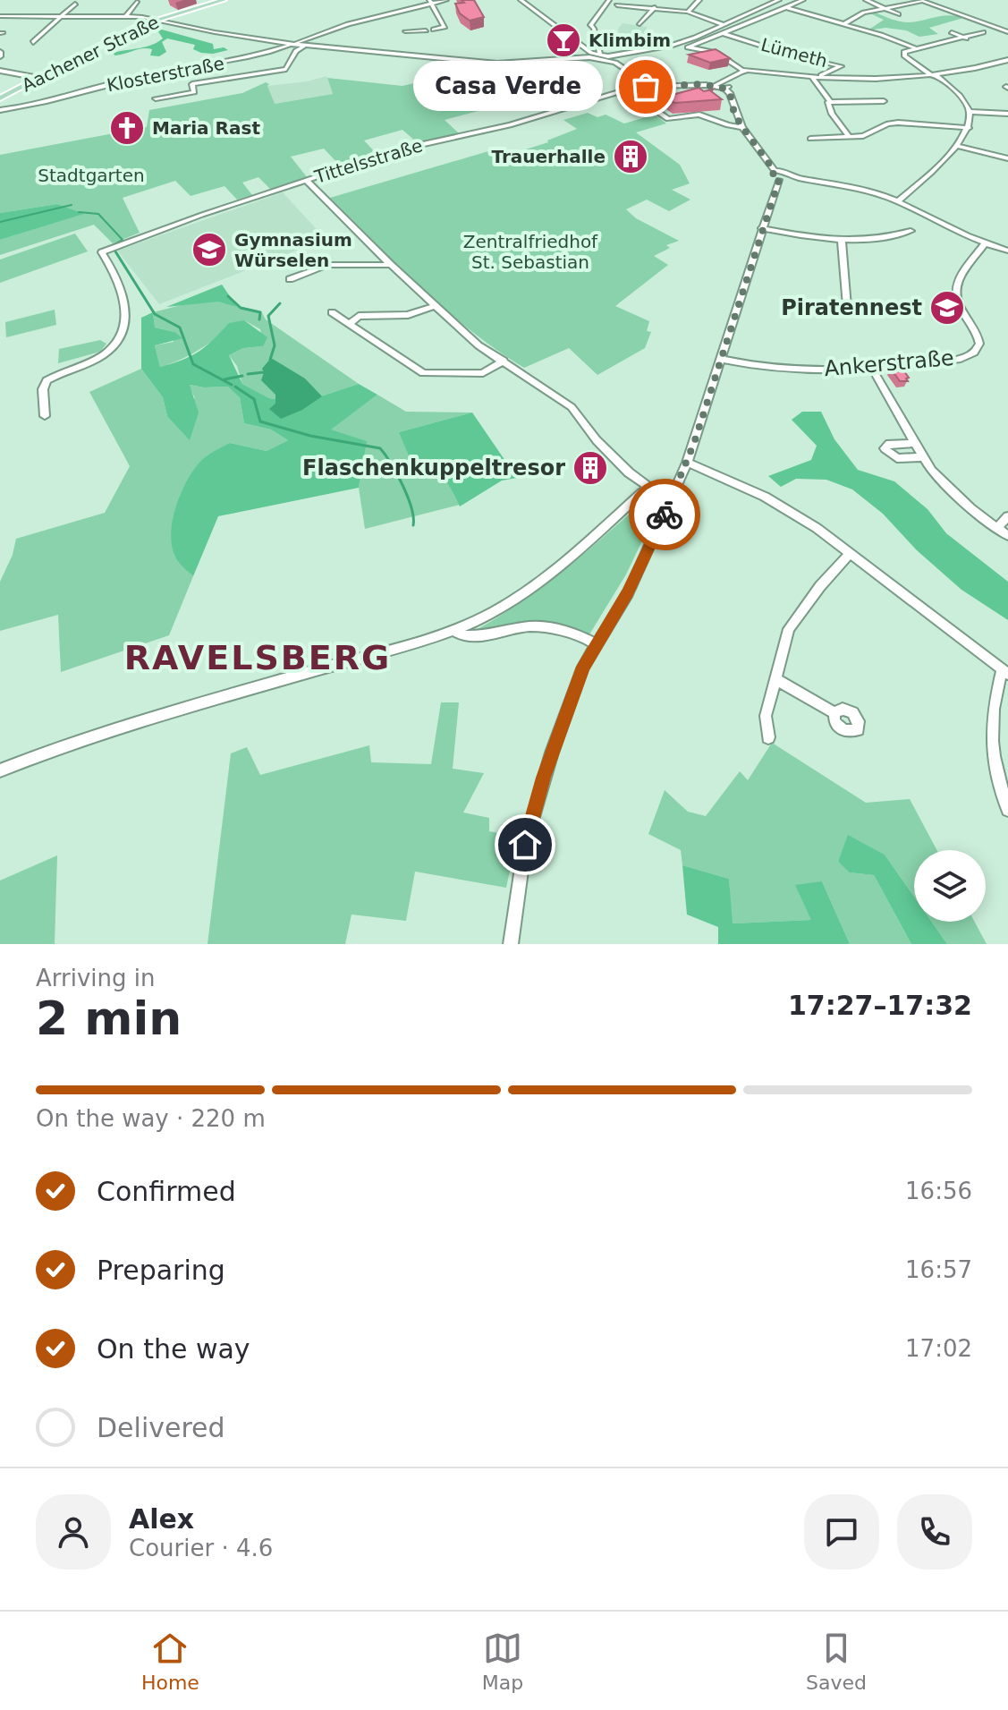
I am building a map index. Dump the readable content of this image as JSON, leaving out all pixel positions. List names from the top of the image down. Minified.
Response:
{"streets":{"main road":["Aachener Straße"],"street":["Lümeth","Klosterstraße","Tittelsstraße","Ankerstraße"]},"districts":["RAVELSBERG"],"parks":["Stadtgarten","Zentralfriedhof St. Sebastian"],"places":{"bar":["Klimbim"],"other":["Casa Verde"],"church":["Maria Rast"],"building":["Trauerhalle","Flaschenkuppeltresor"],"school or university":["Gymnasium Würselen","Piratennest"]},"page":{"bubble":"Casa Verde","heading":["2 min","Arriving in","17:27–17:32"],"panel":["Alex","Courier · 4.6"],"bar":"On the way · 220 m","list":[["Confirmed","16:56"],["Preparing","16:57"],["On the way","17:02"],"Delivered"],"tabs":["Home","Map","Saved"]}}
